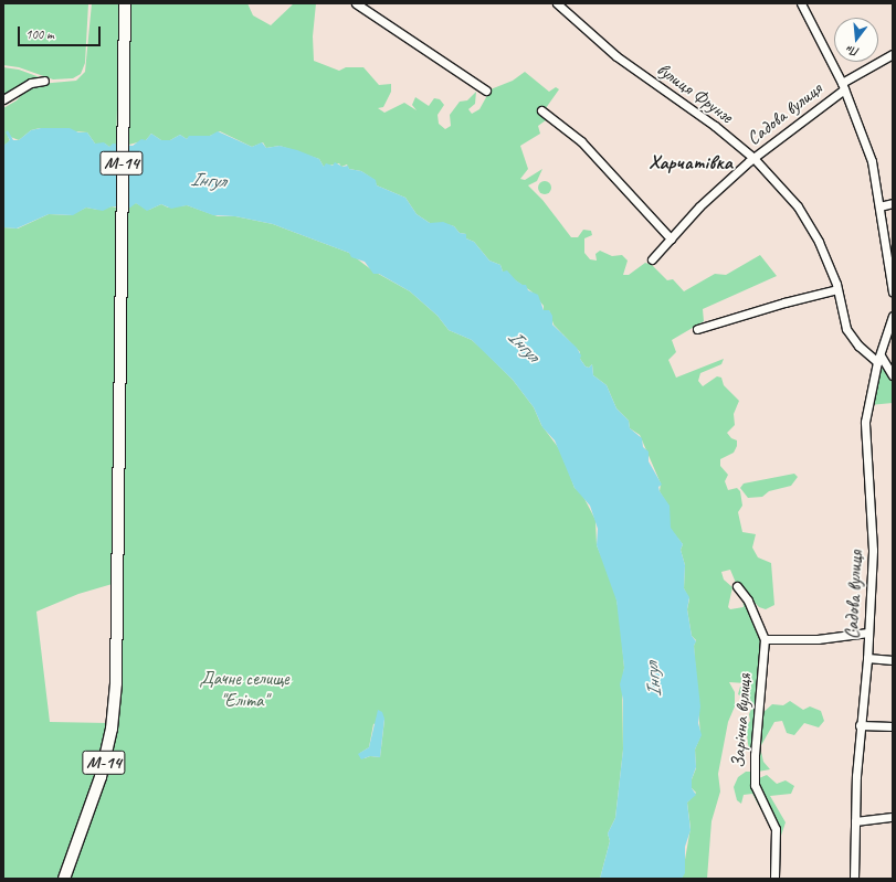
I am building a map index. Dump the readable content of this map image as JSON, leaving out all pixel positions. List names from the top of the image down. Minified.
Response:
{"streets":{"highway":["М-14"],"street":["вулиця Фрунзе","Садова вулиця","Зарічна вулиця"]},"crossings":[["вулиця Фрунзе","Садова вулиця"]],"districts":["Харчатівка"],"water":["Інгул"],"parks":["Дачне селище \"Еліта\""],"scale_bar":"100 m","north":"bottom"}
